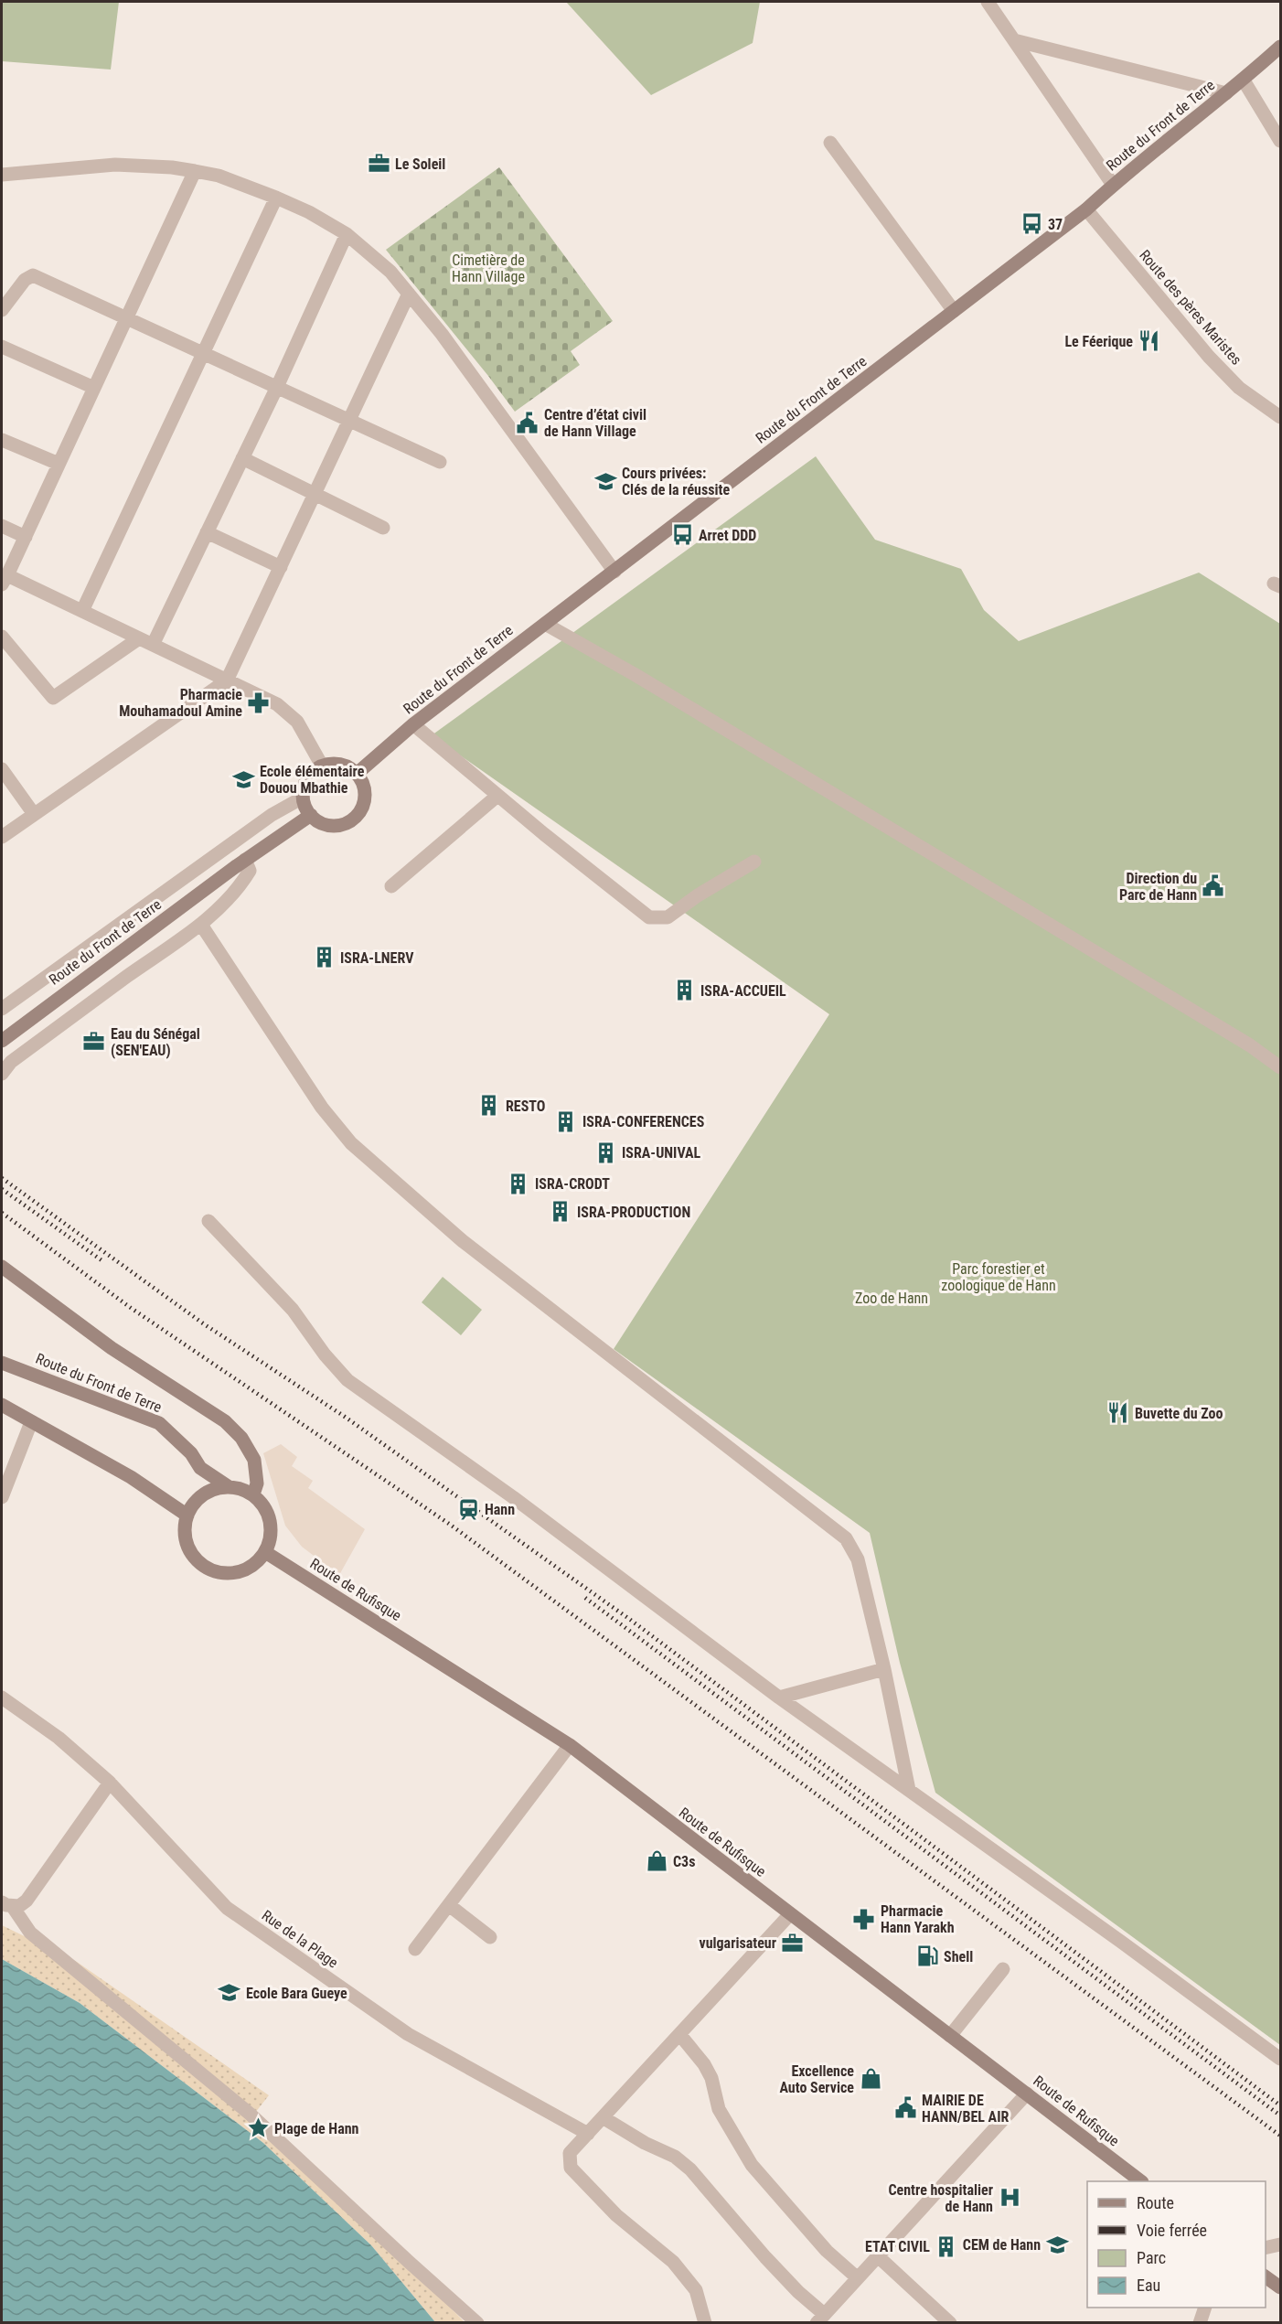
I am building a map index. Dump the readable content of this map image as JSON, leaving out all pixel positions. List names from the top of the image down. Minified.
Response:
{"streets":{"main road":["Route du Front de Terre","Route de Rufisque"],"street":["Route des pères Maristes","Rue de la Plage"]},"crossings":[["Route du Front de Terre","Route des pères Maristes"],["Route du Front de Terre","Route de Rufisque"]],"parks":["Cimetière de Hann Village","Parc forestier et zoologique de Hann","Zoo de Hann"],"places":{"office":["Le Soleil","Eau du Sénégal (SEN'EAU)","vulgarisateur"],"bus stop":["37","Arret DDD"],"restaurant":["Le Féerique","Buvette du Zoo"],"public building":["Centre d’état civil de Hann Village","Direction du Parc de Hann","MAIRIE DE HANN/BEL AIR"],"school or university":["Cours privées: Clés de la réussite","Ecole élémentaire Douou Mbathie","Ecole Bara Gueye","CEM de Hann"],"pharmacy":["Pharmacie Mouhamadoul Amine","Pharmacie Hann Yarakh"],"building":["ISRA-LNERV","ISRA-ACCUEIL","RESTO","ISRA-CONFERENCES","ISRA-UNIVAL","ISRA-CRODT","ISRA-PRODUCTION","ETAT CIVIL"],"station":["Hann"],"shop":["C3s","Excellence Auto Service"],"fuel station":["Shell"],"place":["Plage de Hann"],"hospital":["Centre hospitalier de Hann"]},"legend":["Route","Voie ferrée","Parc","Eau"]}
